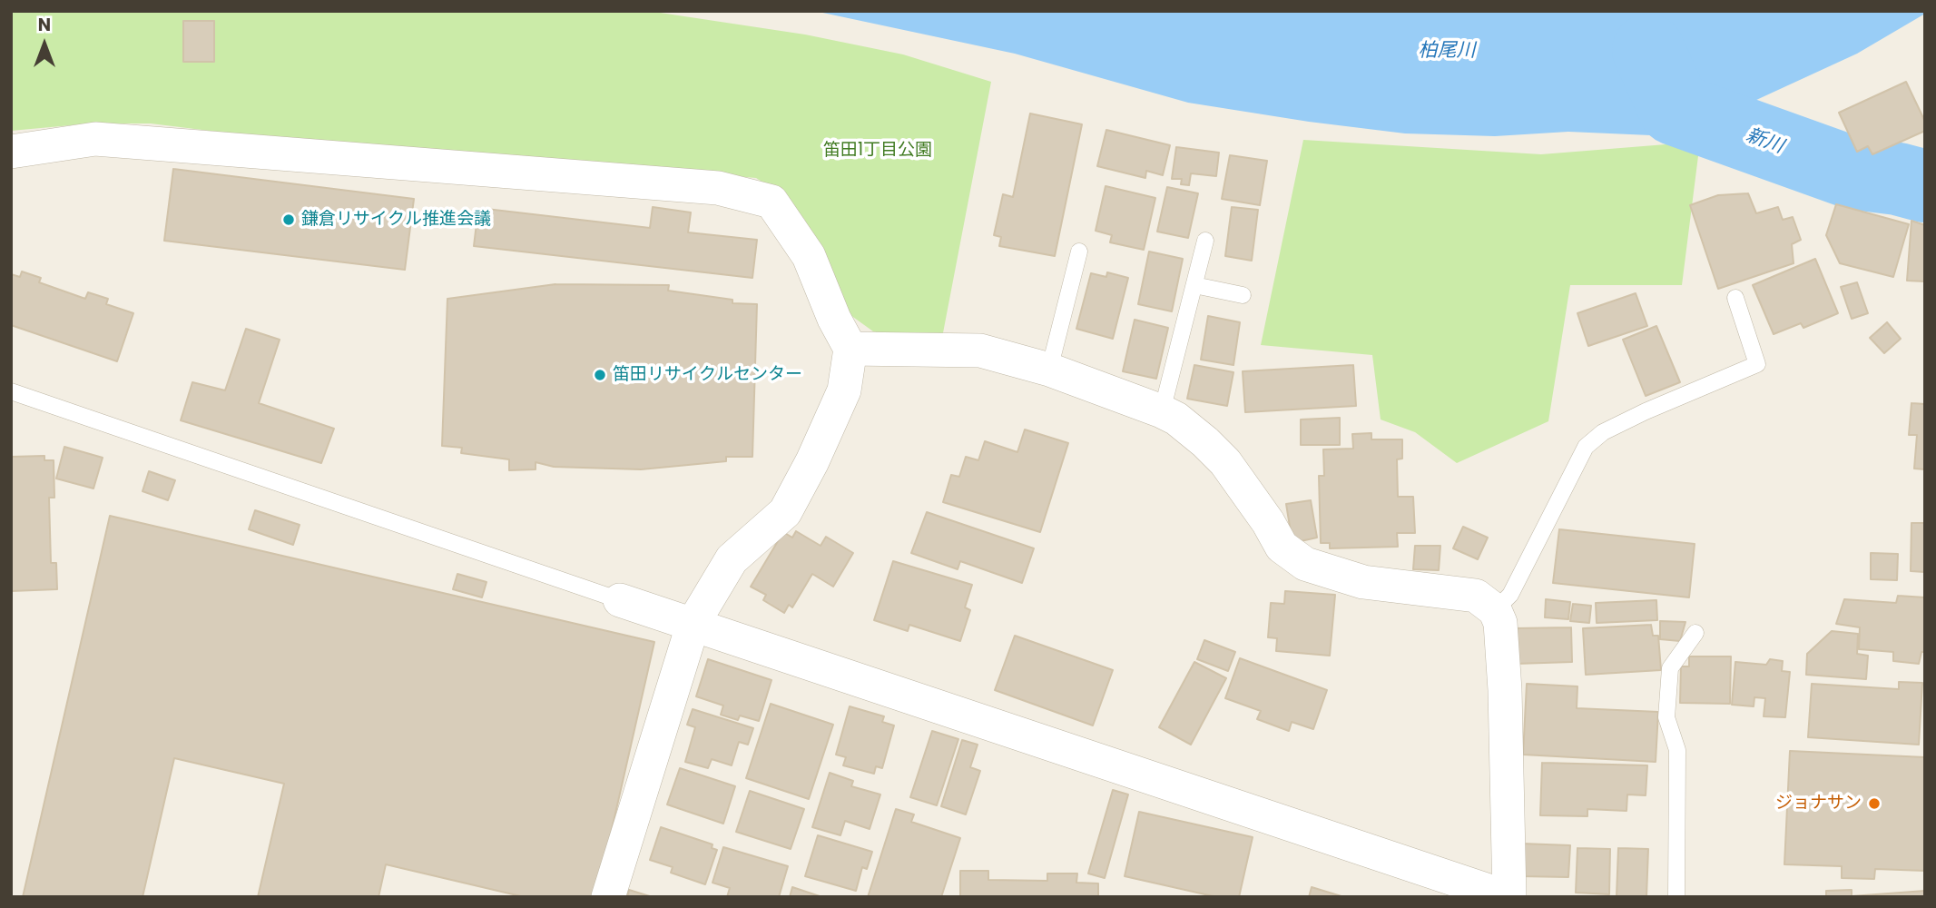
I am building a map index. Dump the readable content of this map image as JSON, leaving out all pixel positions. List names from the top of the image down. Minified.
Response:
{"water":["柏尾川","新川"],"parks":["笛田1丁目公園"],"places":["鎌倉リサイクル推進会議","笛田リサイクルセンター","ジョナサン"],"north":"top"}
